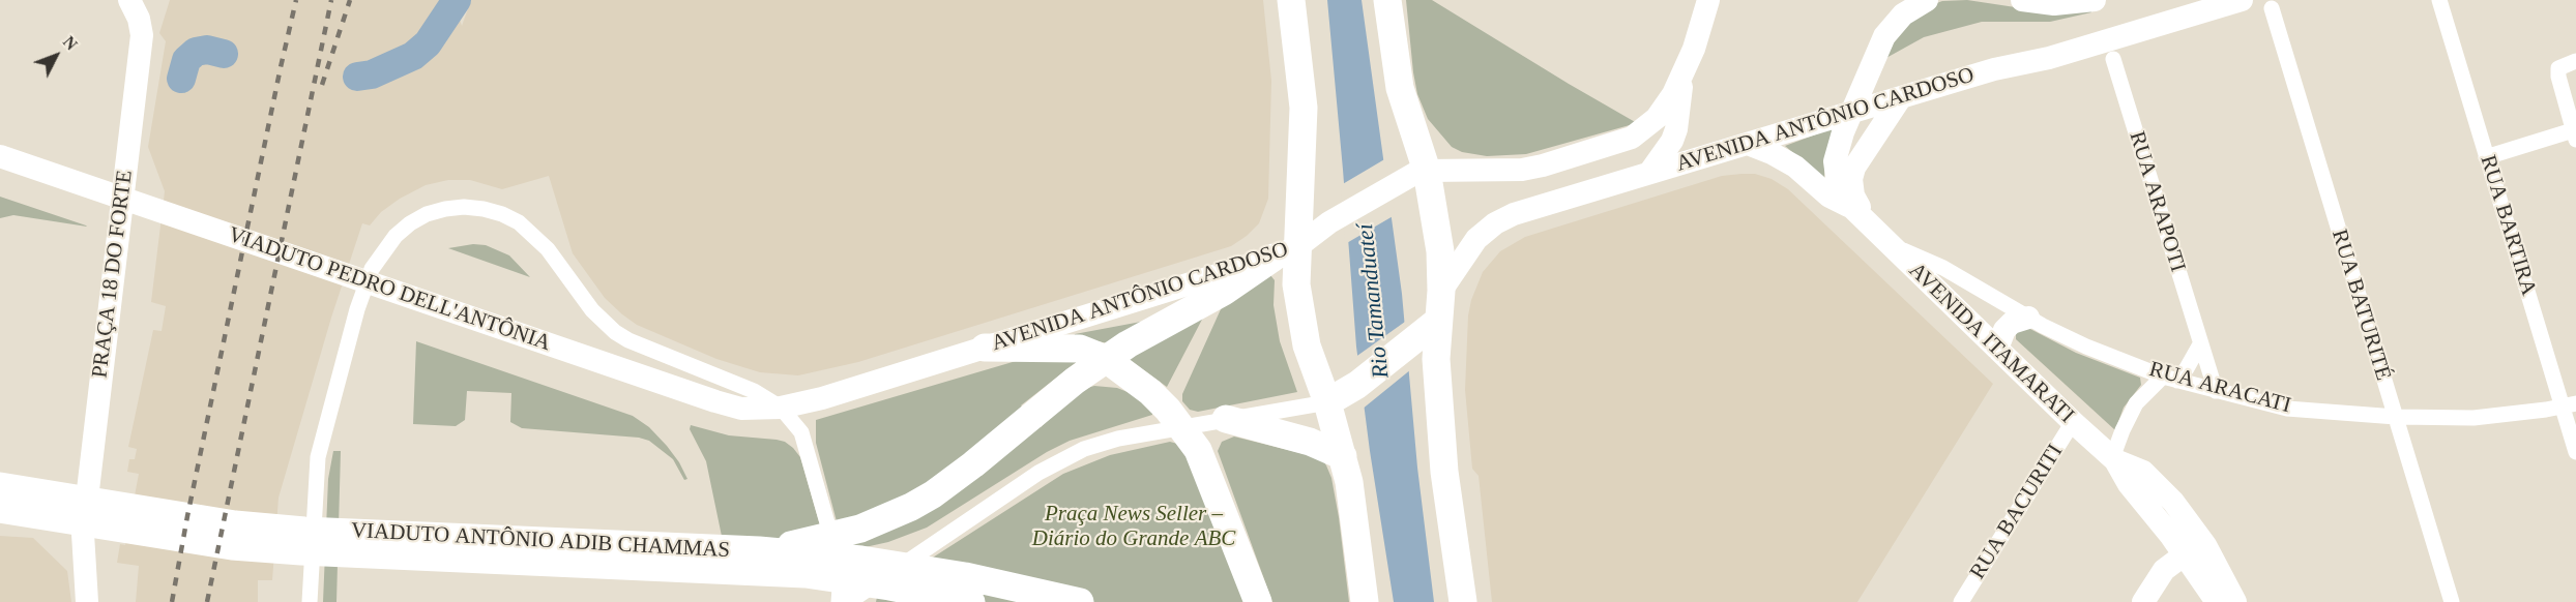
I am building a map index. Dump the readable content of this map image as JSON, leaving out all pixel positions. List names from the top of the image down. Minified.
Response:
{"streets":{"highway":["VIADUTO ANTÔNIO ADIB CHAMMAS"],"main road":["AVENIDA ANTÔNIO CARDOSO","PRAÇA 18 DO FORTE","VIADUTO PEDRO DELL'ANTÔNIA","AVENIDA ITAMARATI"],"street":["RUA ARAPOTI","RUA BARTIRA","RUA BATURITÉ","RUA ARACATI","RUA BACURITI"]},"crossings":[["AVENIDA ANTÔNIO CARDOSO","VIADUTO PEDRO DELL'ANTÔNIA"],["AVENIDA ANTÔNIO CARDOSO","AVENIDA ITAMARATI"],["RUA ARAPOTI","RUA ARACATI"],["RUA BARTIRA","RUA ARACATI"],["RUA BATURITÉ","RUA ARACATI"],["AVENIDA ITAMARATI","RUA ARACATI"],["AVENIDA ITAMARATI","RUA BACURITI"]],"water":["Rio Tamanduateí"],"parks":["Praça News Seller – Diário do Grande ABC"],"north":"top right"}
